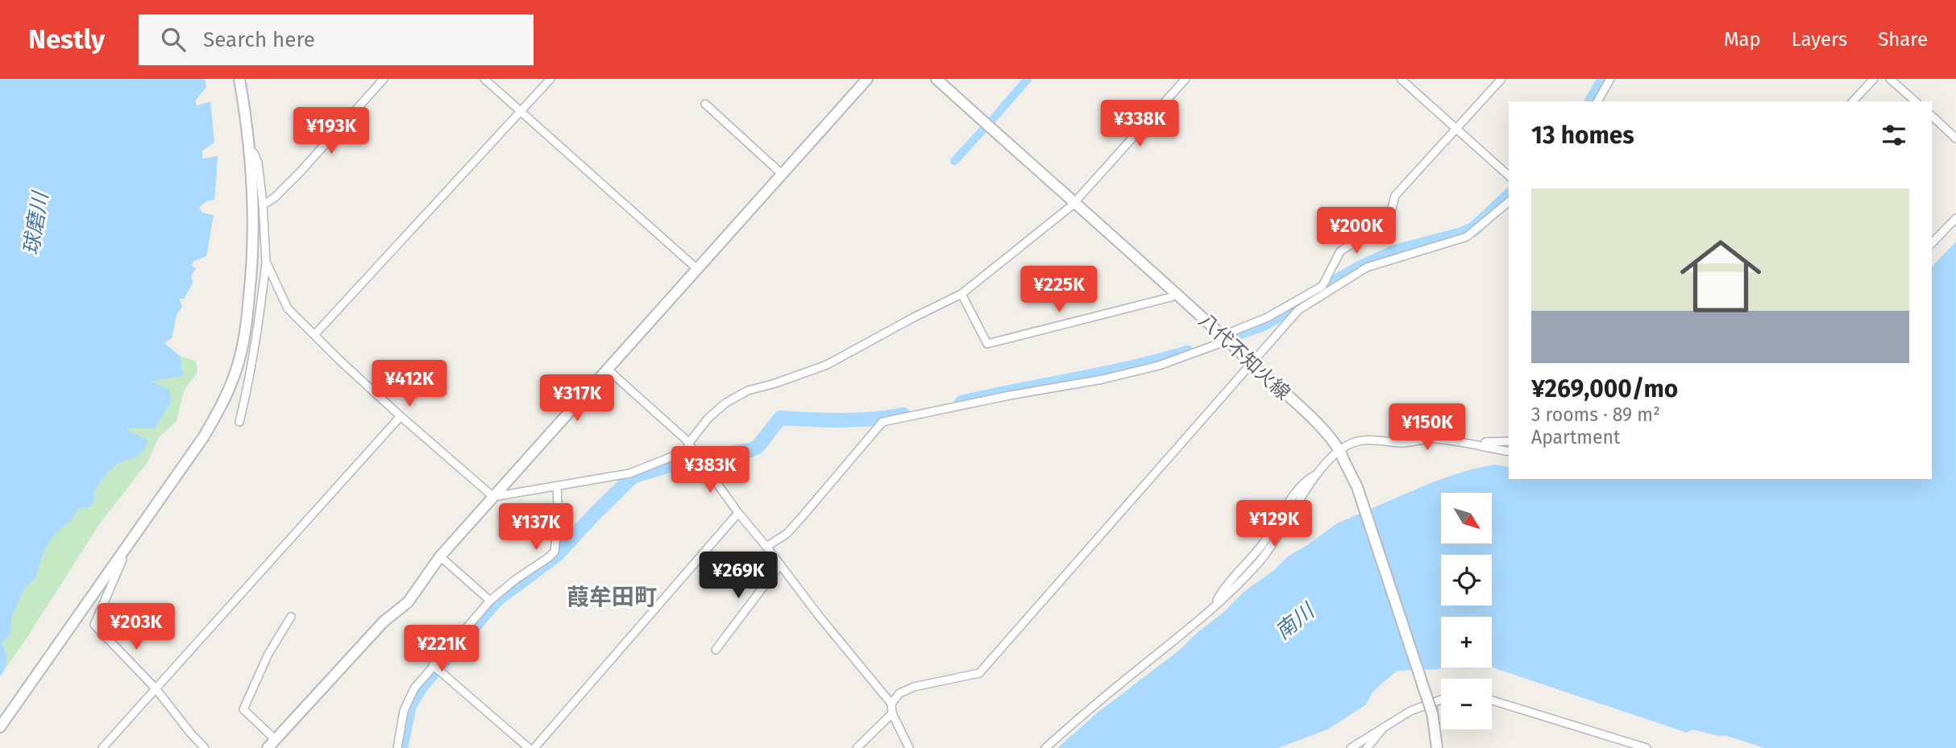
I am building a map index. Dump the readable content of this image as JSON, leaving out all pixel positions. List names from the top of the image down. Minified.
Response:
{"streets":{"street":["八代不知火線"]},"districts":["葭牟田町"],"water":["球磨川","南川"],"north":"bottom right","page":{"header":"Nestly","search":"Search here","nav":["Map","Layers","Share"],"price":["¥338K","¥193K","¥200K","¥225K","¥412K","¥317K","¥150K","¥383K","¥129K","¥137K","¥269K","¥203K","¥221K"],"heading":"13 homes","list":[{"name":"¥269,000/mo","note":"3 rooms · 89 m² · Apartment"}],"map_buttons":["+","−"]}}
